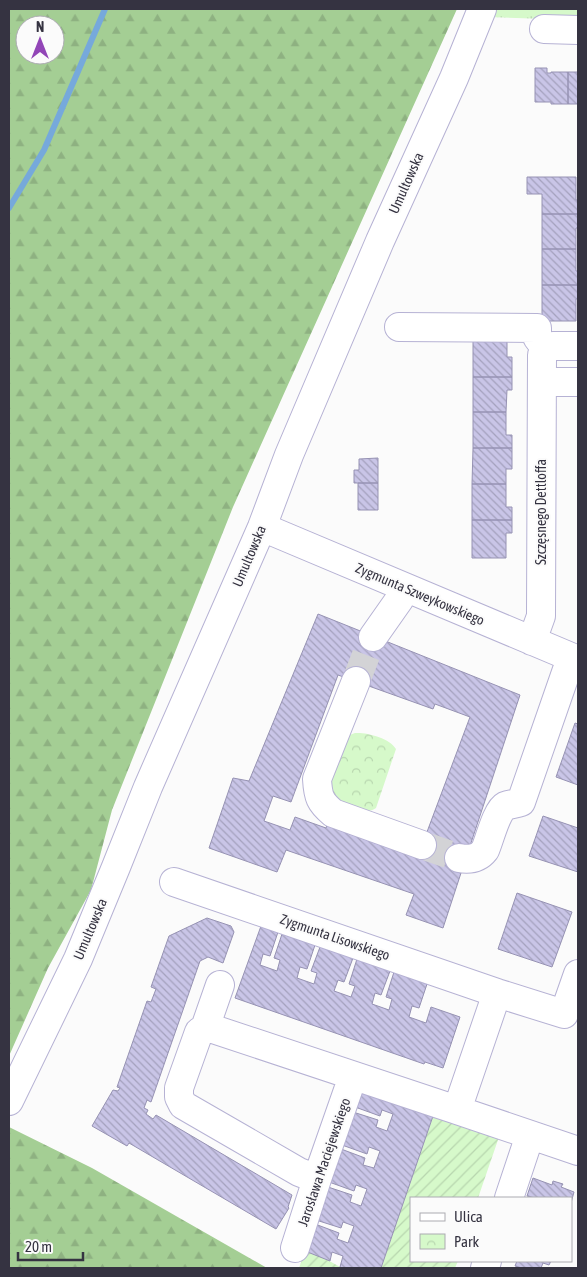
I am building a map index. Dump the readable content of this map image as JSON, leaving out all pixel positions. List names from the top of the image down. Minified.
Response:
{"streets":{"street":["Umultowska","Szczęsnego Dettloffa","Zygmunta Szweykowskiego","Zygmunta Lisowskiego","Jarosława Maciejewskiego"]},"crossings":[["Umultowska","Zygmunta Szweykowskiego"],["Szczęsnego Dettloffa","Zygmunta Szweykowskiego"]],"legend":["Ulica","Park"],"scale_bar":"20 m","north":"top"}
